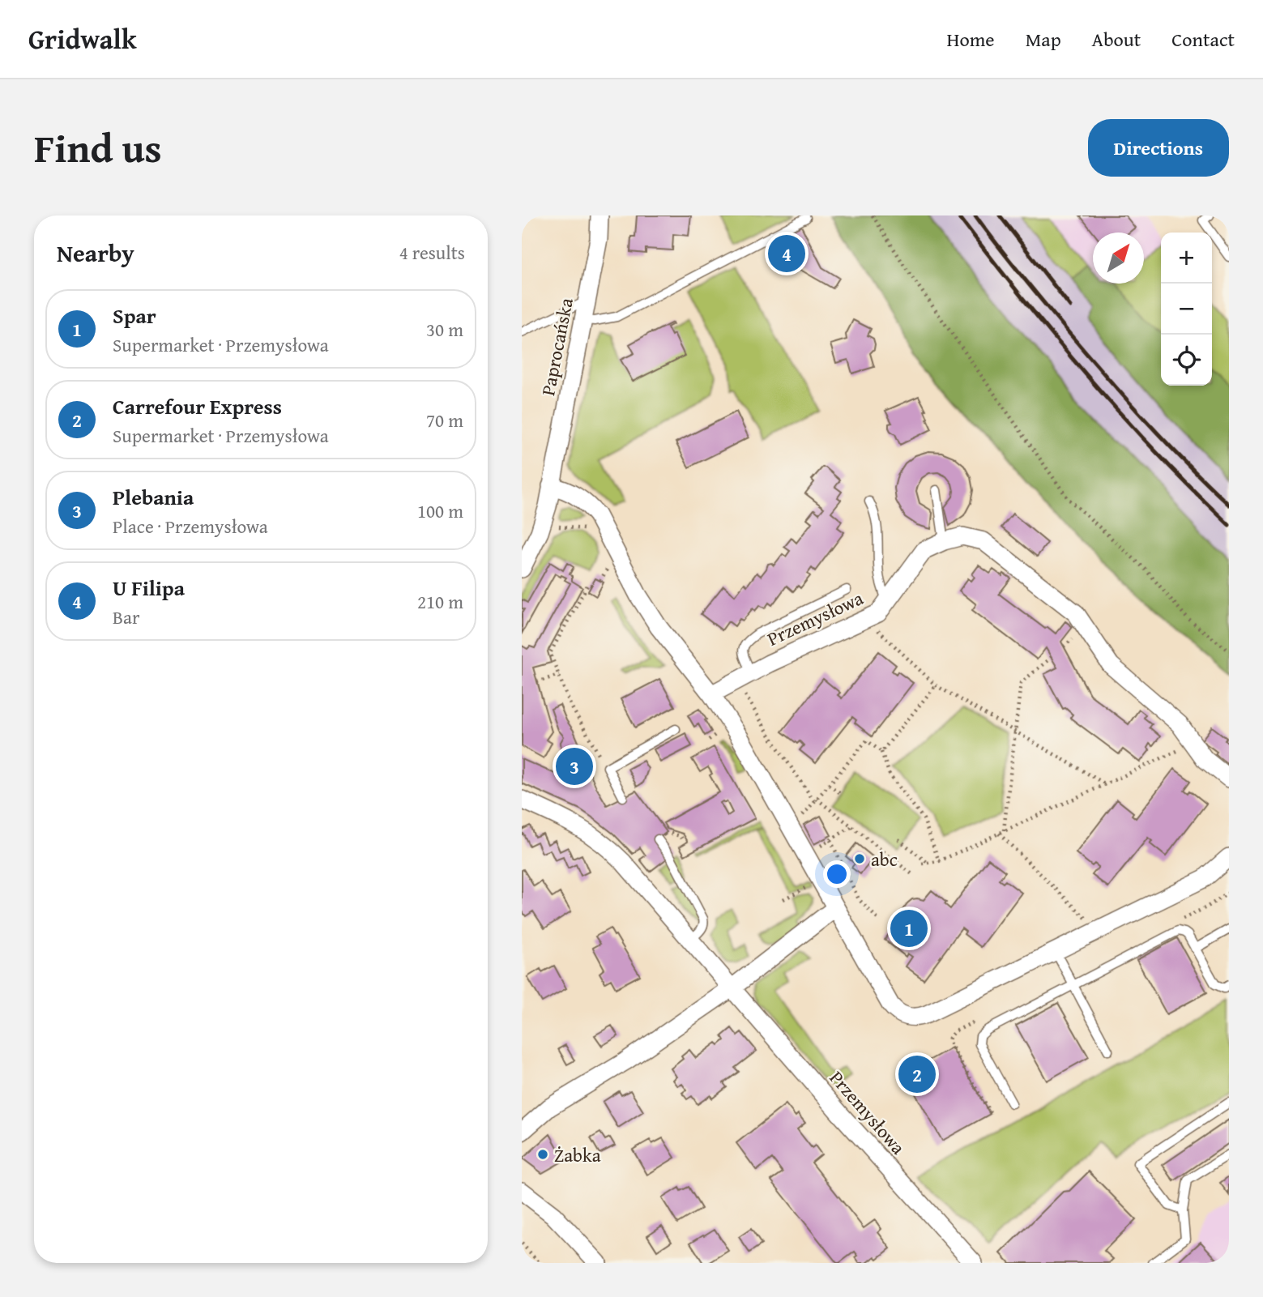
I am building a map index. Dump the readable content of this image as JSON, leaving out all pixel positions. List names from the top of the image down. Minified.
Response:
{"streets":{"street":["Paprocańska","Przemysłowa"]},"places":["abc","Żabka"],"north":"top right","page":{"header":"Gridwalk","nav":["Home","Map","About","Contact"],"title":"Find us","buttons":"Directions","heading":["Nearby","4 results"],"pins":["4","3","1","2"],"map_buttons":["+","−"],"list":[{"mark":"1","name":"Spar","note":"Supermarket · Przemysłowa","value":"30 m"},{"mark":"2","name":"Carrefour Express","note":"Supermarket · Przemysłowa","value":"70 m"},{"mark":"3","name":"Plebania","note":"Place · Przemysłowa","value":"100 m"},{"mark":"4","name":"U Filipa","note":"Bar","value":"210 m"}]}}
